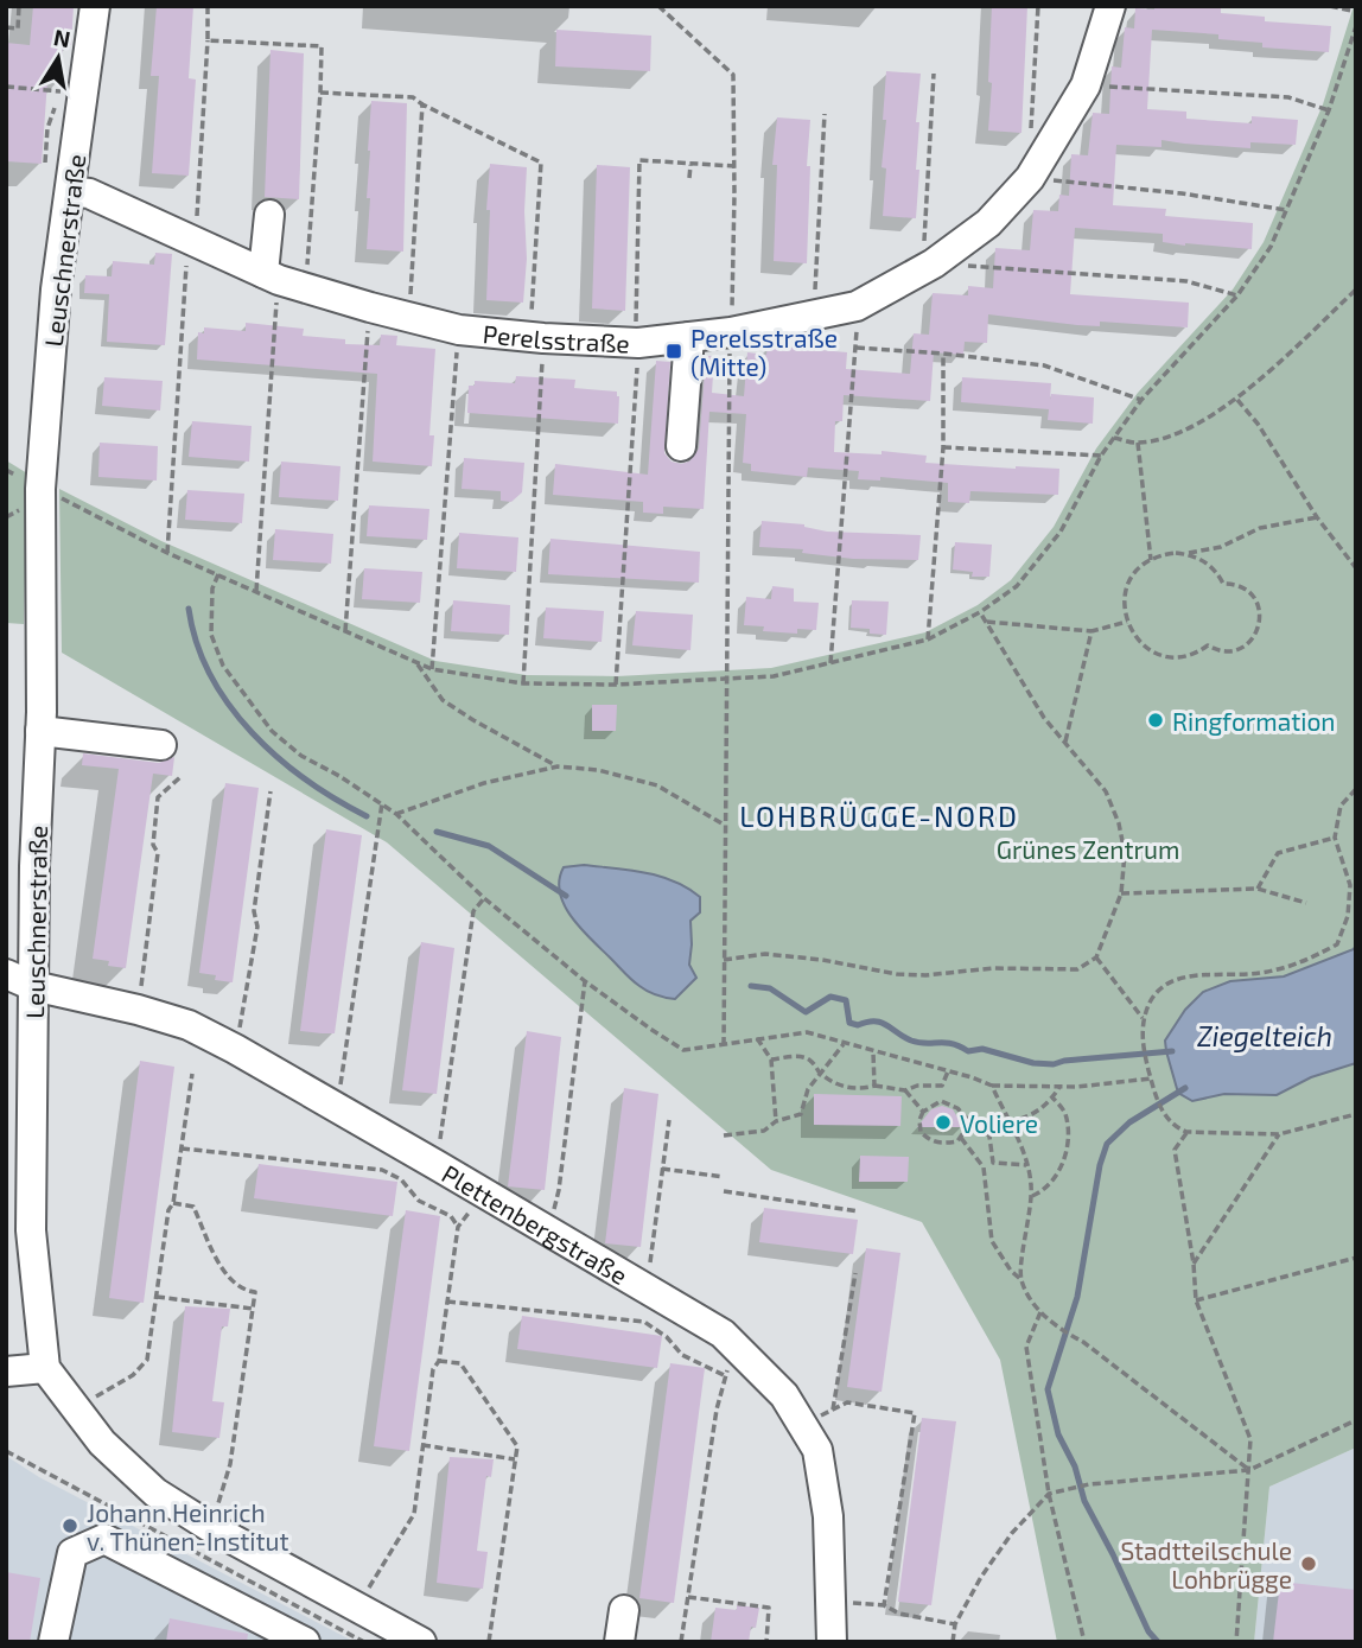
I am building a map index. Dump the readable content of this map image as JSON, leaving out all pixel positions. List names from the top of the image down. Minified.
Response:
{"streets":{"street":["Leuschnerstraße","Perelsstraße","Plettenbergstraße"]},"crossings":[["Leuschnerstraße","Perelsstraße"],["Leuschnerstraße","Plettenbergstraße"]],"districts":["LOHBRÜGGE-NORD"],"water":["Ziegelteich"],"parks":["Grünes Zentrum"],"places":{"transit":["Perelsstraße (Mitte)"],"other":["Ringformation","Voliere","Johann Heinrich v. Thünen-Institut","Stadtteilschule Lohbrügge"]},"north":"top"}
